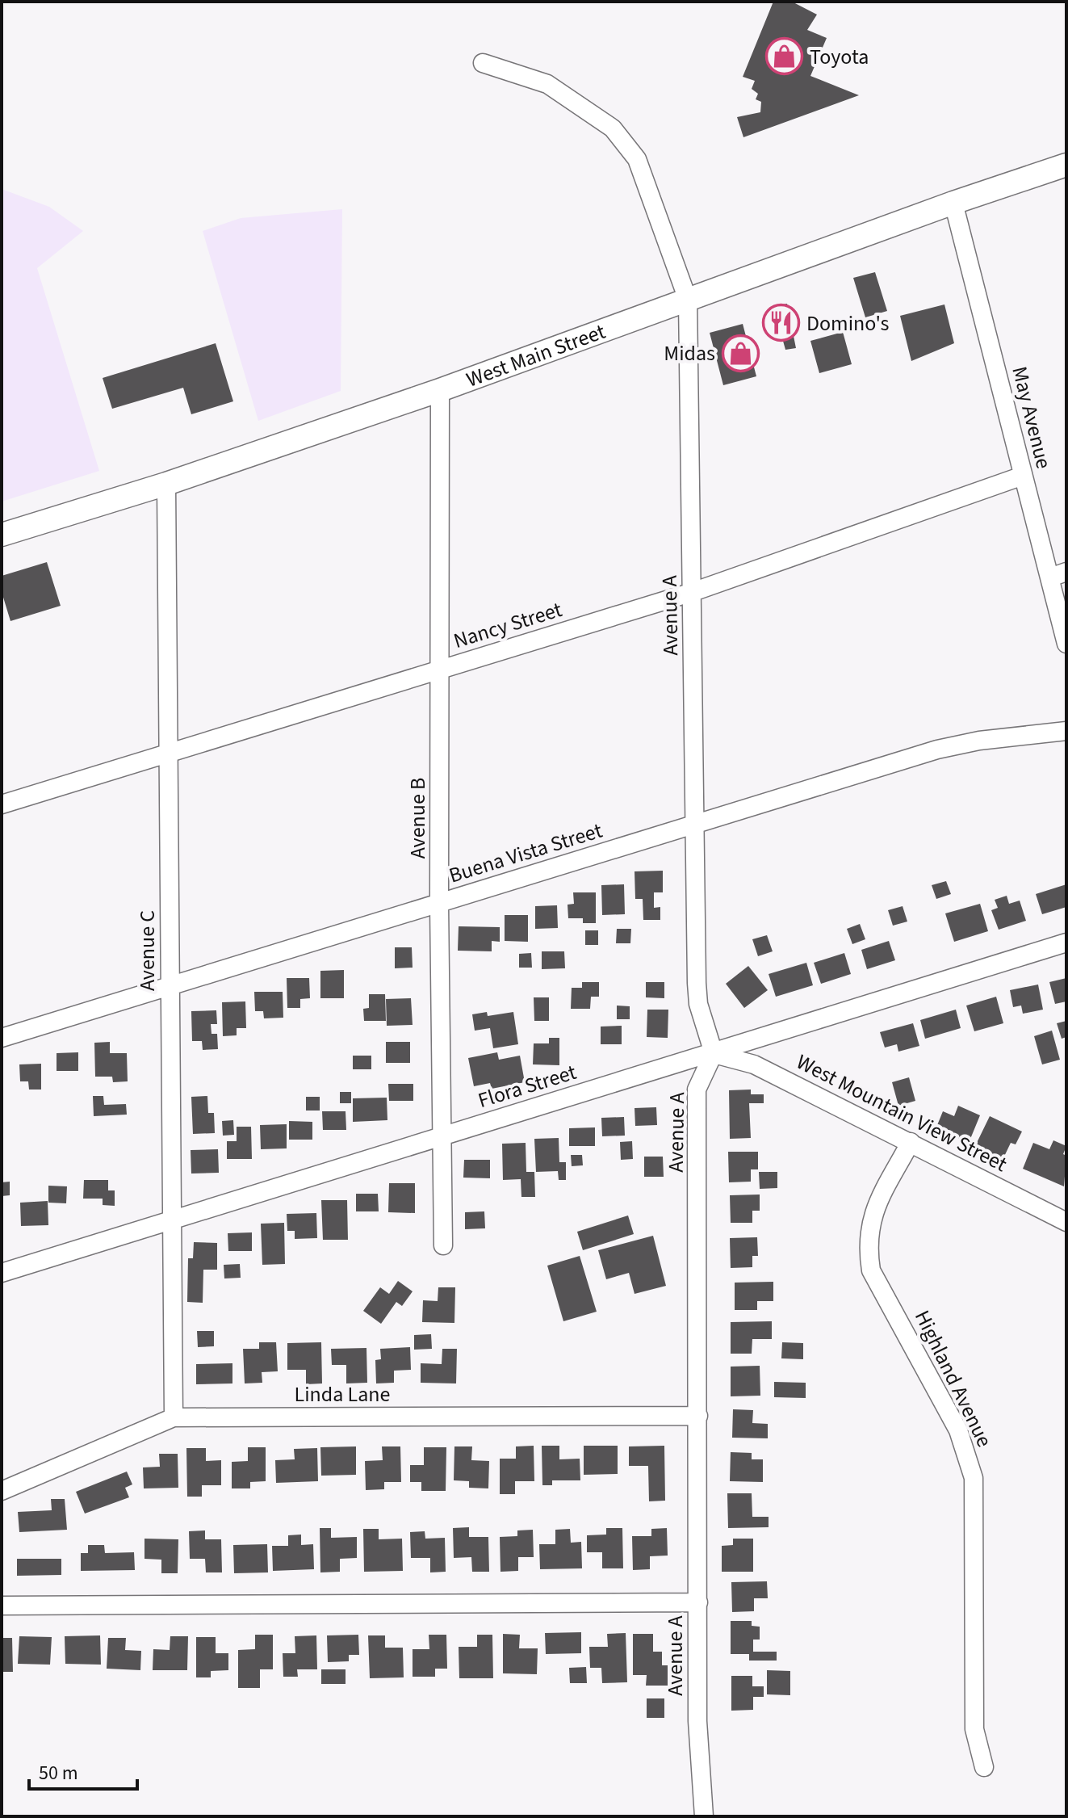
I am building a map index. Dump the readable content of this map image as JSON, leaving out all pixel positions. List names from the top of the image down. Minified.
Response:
{"streets":{"main road":["West Main Street"],"street":["May Avenue","Avenue A","Nancy Street","Avenue B","Buena Vista Street","Avenue C","Flora Street","West Mountain View Street","Highland Avenue","Linda Lane"]},"crossings":[["West Main Street","May Avenue"],["West Main Street","Avenue A"],["West Main Street","Avenue B"],["West Main Street","Avenue C"],["May Avenue","Nancy Street"],["Avenue A","Nancy Street"],["Avenue A","Buena Vista Street"],["Avenue A","Flora Street"],["Avenue A","West Mountain View Street"],["Avenue A","Linda Lane"],["Nancy Street","Avenue B"],["Nancy Street","Avenue C"],["Avenue B","Buena Vista Street"],["Avenue B","Flora Street"],["Buena Vista Street","Avenue C"],["Avenue C","Flora Street"],["Avenue C","Linda Lane"],["Flora Street","West Mountain View Street"],["West Mountain View Street","Highland Avenue"]],"places":{"shop":["Toyota","Midas"],"restaurant":["Domino's"]},"scale_bar":"50 m"}
